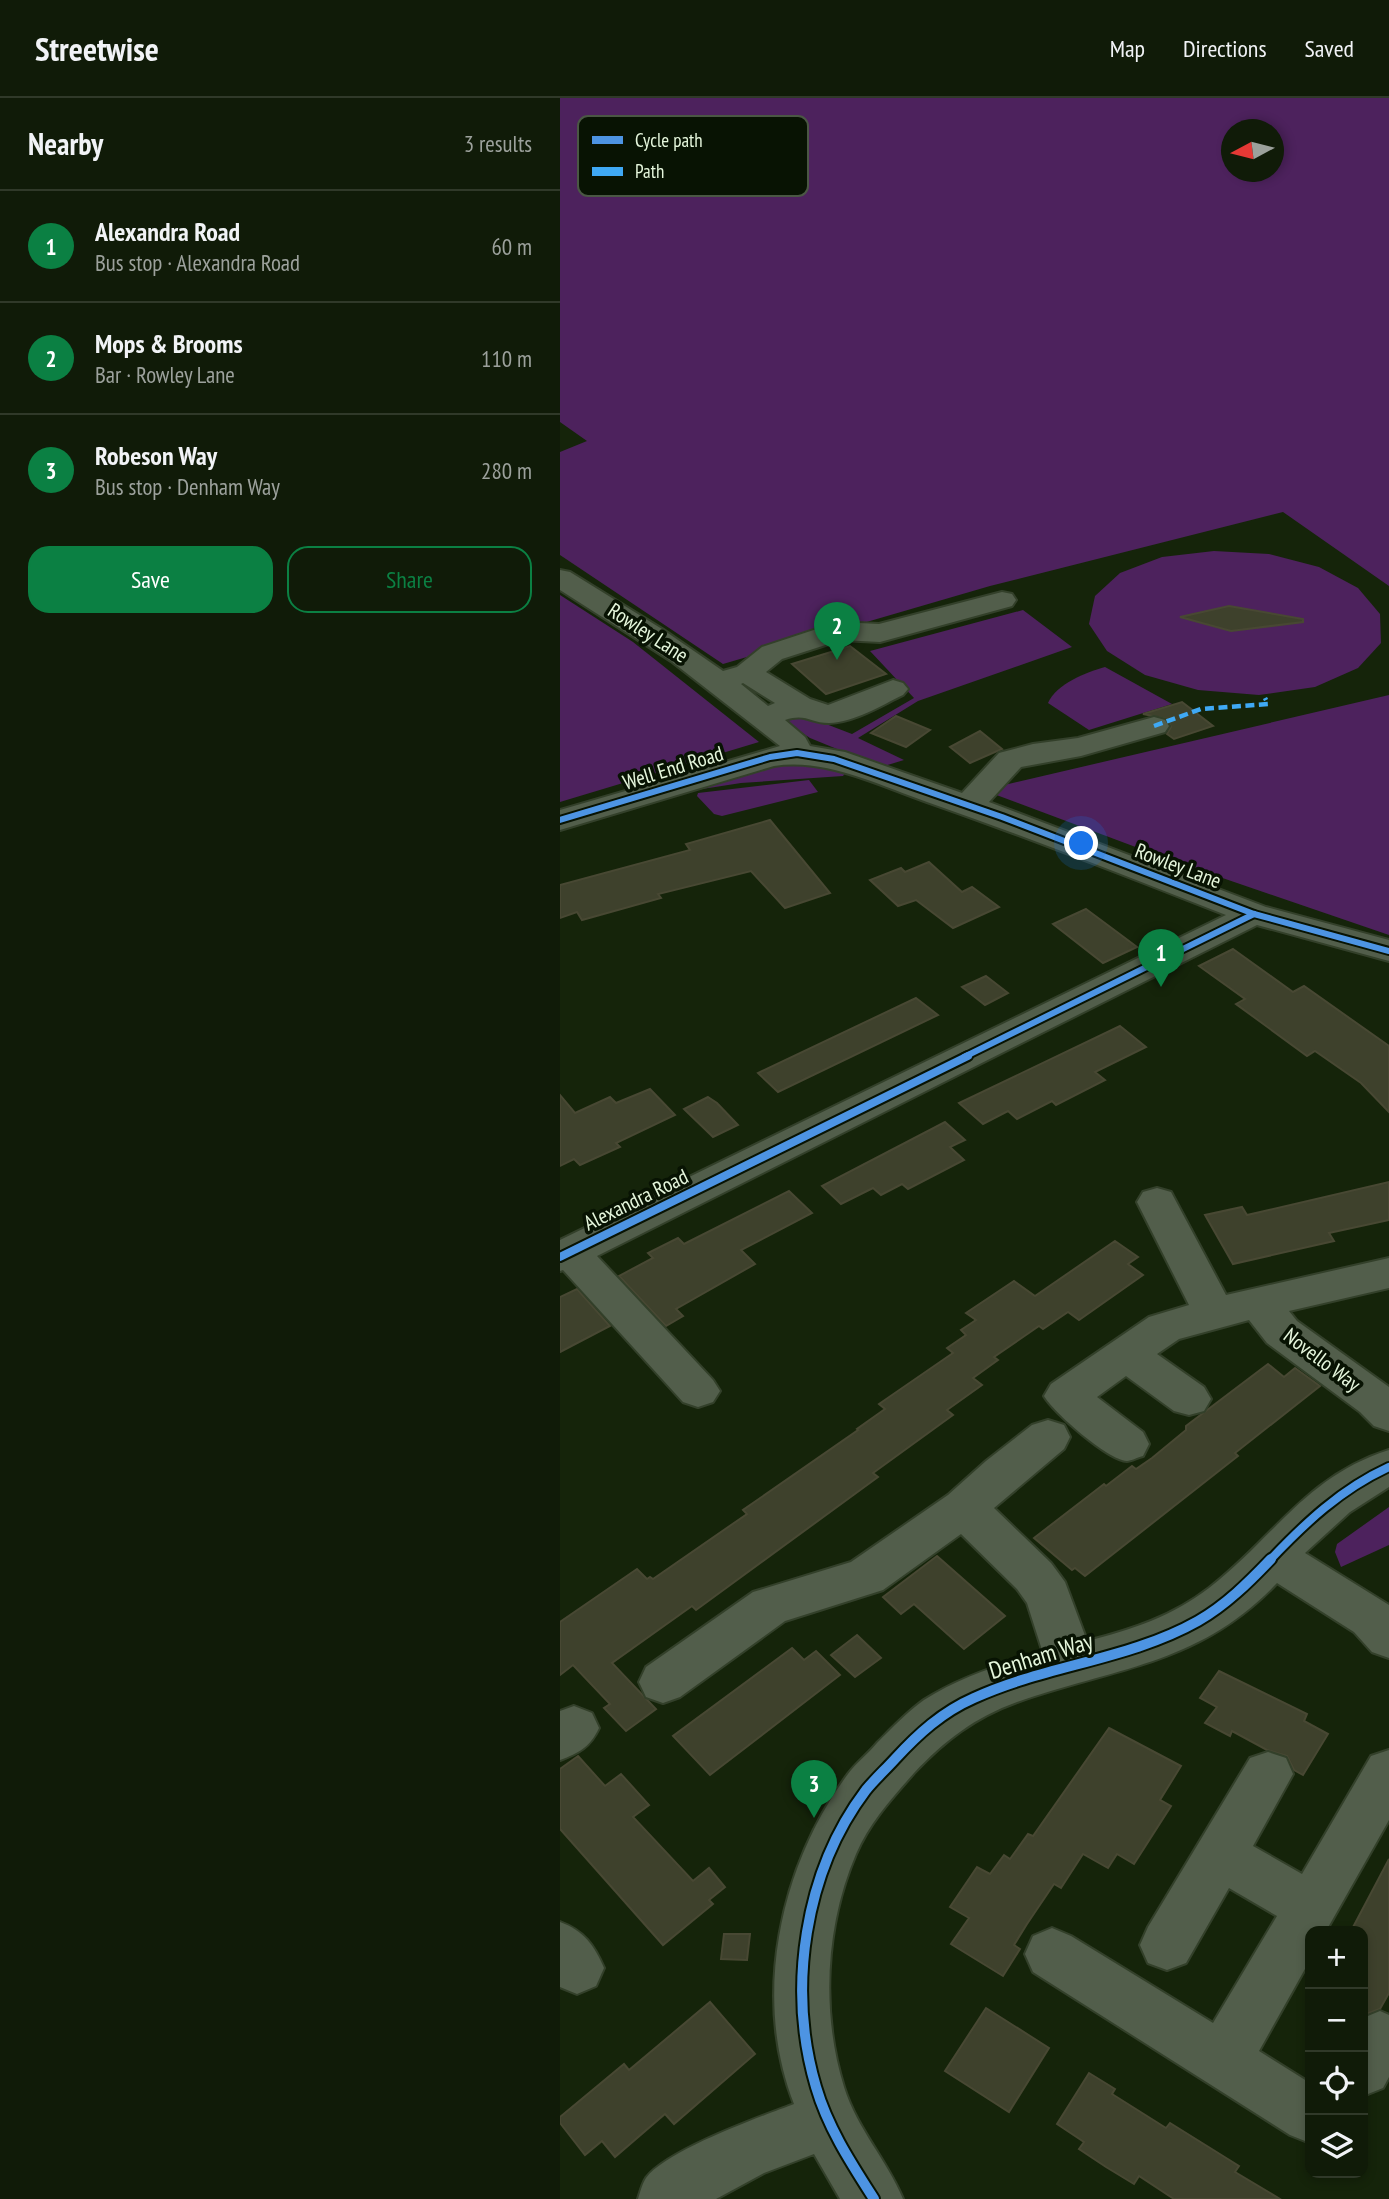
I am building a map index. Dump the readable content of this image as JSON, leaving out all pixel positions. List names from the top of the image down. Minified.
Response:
{"streets":{"street":["Rowley Lane","Well End Road","Alexandra Road","Novello Way","Denham Way"]},"crossings":[["Rowley Lane","Well End Road"],["Rowley Lane","Alexandra Road"]],"legend":["Cycle path","Path"],"north":"left","page":{"header":"Streetwise","nav":["Map","Directions","Saved"],"heading":["Nearby","3 results"],"list":[{"mark":"1","name":"Alexandra Road","note":"Bus stop · Alexandra Road","value":"60 m"},{"mark":"2","name":"Mops & Brooms","note":"Bar · Rowley Lane","value":"110 m"},{"mark":"3","name":"Robeson Way","note":"Bus stop · Denham Way","value":"280 m"}],"buttons":["Save","Share"],"pins":["2","1","3"],"map_buttons":["+","−"]}}
